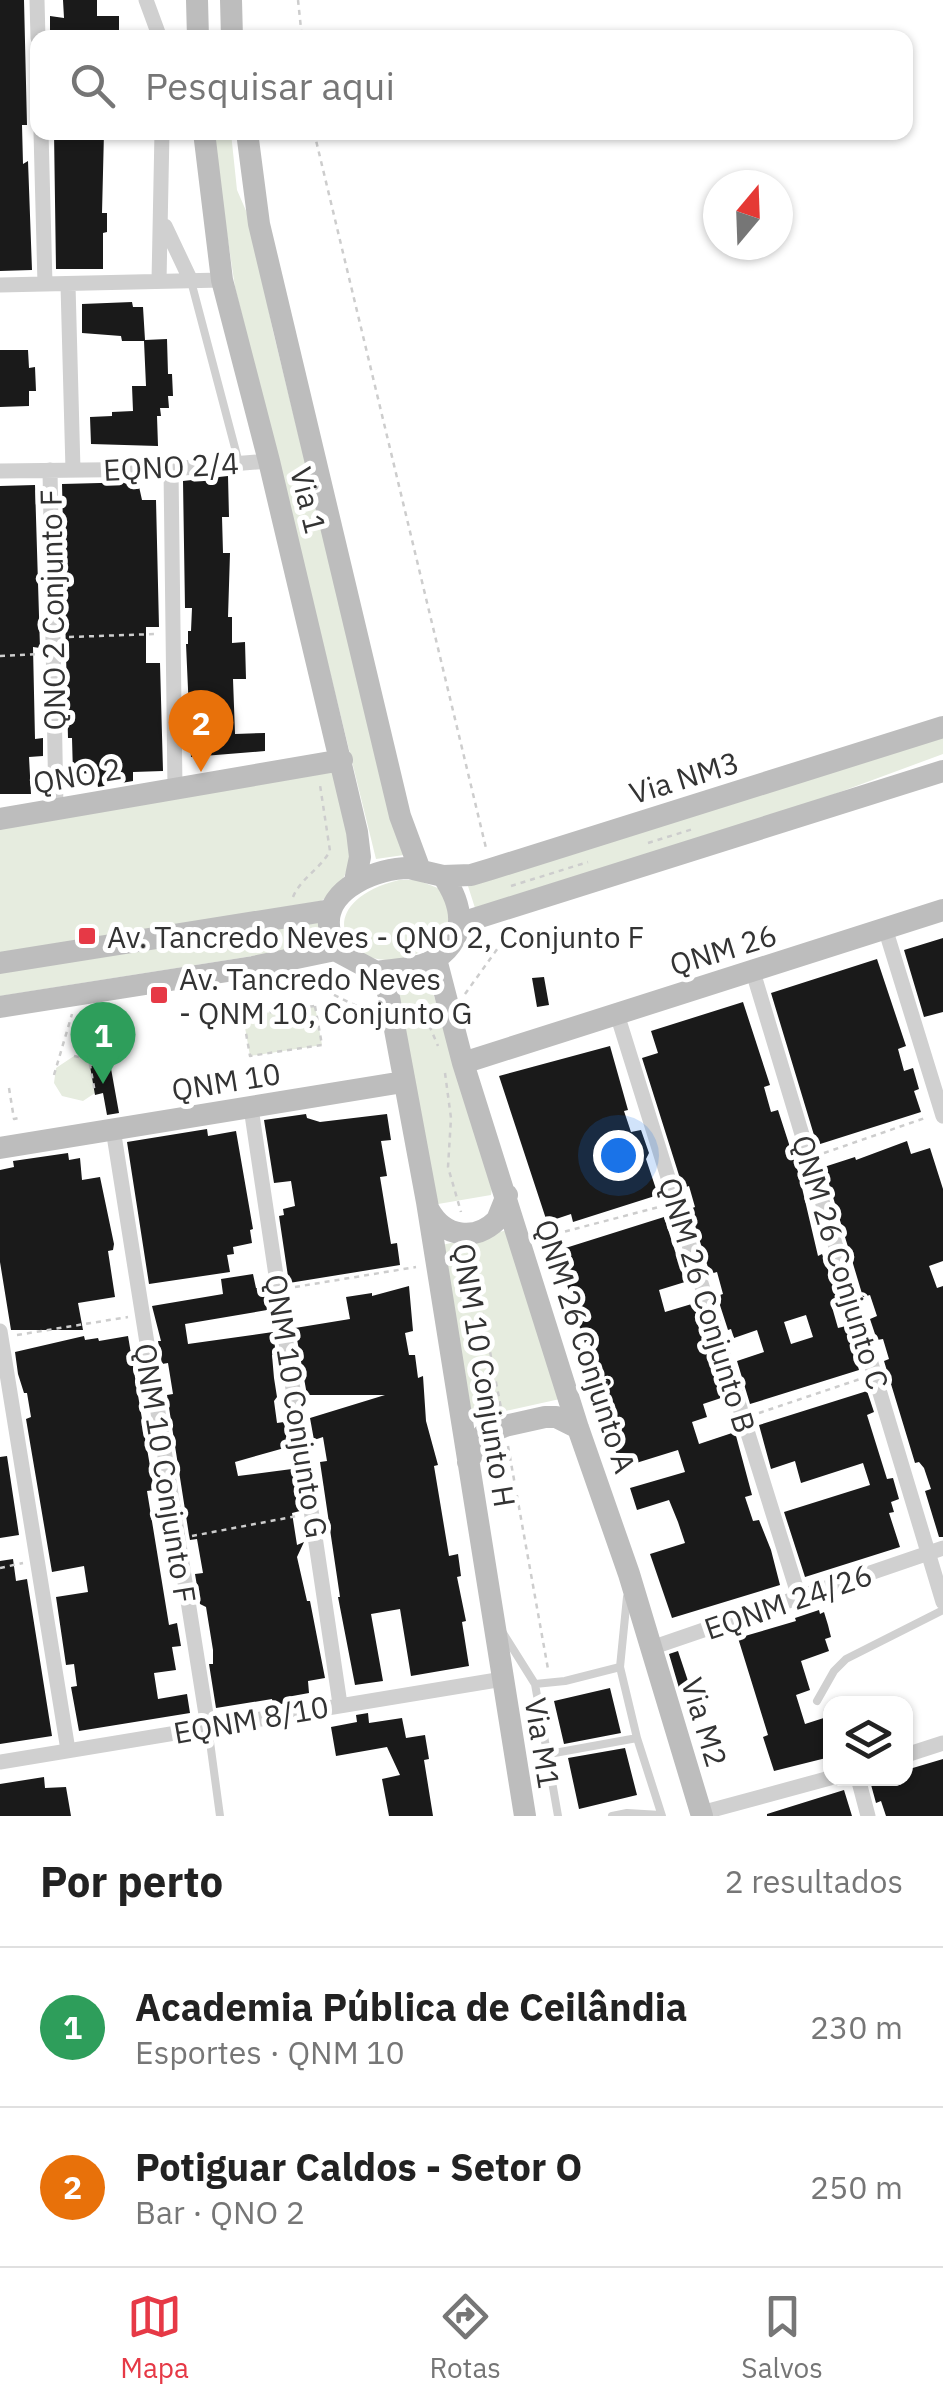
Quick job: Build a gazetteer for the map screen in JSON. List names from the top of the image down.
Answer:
{
  "streets": {
    "main road": [
      "Via 1",
      "QNO 2",
      "Via NM3",
      "QNM 26",
      "QNM 10",
      "QNM 26 Conjunto A",
      "QNM 10 Conjunto H",
      "Via M2",
      "Via M1"
    ],
    "street": [
      "EQNO 2/4",
      "QNO 2 Conjunto F",
      "QNM 26 Conjunto C",
      "QNM 26 Conjunto B",
      "QNM 10 Conjunto G",
      "QNM 10 Conjunto F",
      "EQNM 24/26",
      "EQNM 8/10"
    ]
  },
  "crossings": [
    ["EQNO 2/4", "Via 1"],
    ["EQNO 2/4", "QNO 2 Conjunto F"],
    ["Via 1", "QNO 2"],
    ["Via 1", "Via NM3"],
    ["QNO 2 Conjunto F", "QNO 2"],
    ["QNM 26", "QNM 26 Conjunto C"],
    ["QNM 26", "QNM 26 Conjunto B"],
    ["QNM 26", "QNM 26 Conjunto A"],
    ["QNM 10", "QNM 10 Conjunto H"],
    ["QNM 10", "QNM 10 Conjunto G"],
    ["QNM 10", "QNM 10 Conjunto F"],
    ["QNM 26 Conjunto C", "EQNM 24/26"],
    ["QNM 26 Conjunto B", "EQNM 24/26"],
    ["QNM 26 Conjunto A", "EQNM 24/26"],
    ["QNM 26 Conjunto A", "Via M2"],
    ["QNM 10 Conjunto H", "EQNM 8/10"],
    ["QNM 10 Conjunto H", "Via M1"],
    ["QNM 10 Conjunto G", "EQNM 8/10"],
    ["QNM 10 Conjunto F", "EQNM 8/10"],
    ["EQNM 24/26", "Via M2"],
    ["EQNM 8/10", "Via M1"]
  ],
  "places": {
    "transit": ["Av. Tancredo Neves - QNO 2, Conjunto F", "Av. Tancredo Neves - QNM 10, Conjunto G"]
  },
  "north": "top",
  "page": {
    "search": "Pesquisar aqui",
    "pins": ["2", "1"],
    "heading": ["Por perto", "2 resultados"],
    "list": [
      {
        "mark": "1",
        "name": "Academia Pública de Ceilândia",
        "note": "Esportes · QNM 10",
        "value": "230 m"
      },
      {
        "mark": "2",
        "name": "Potiguar Caldos - Setor O",
        "note": "Bar · QNO 2",
        "value": "250 m"
      }
    ],
    "nav": ["Mapa", "Rotas", "Salvos"]
  }
}
